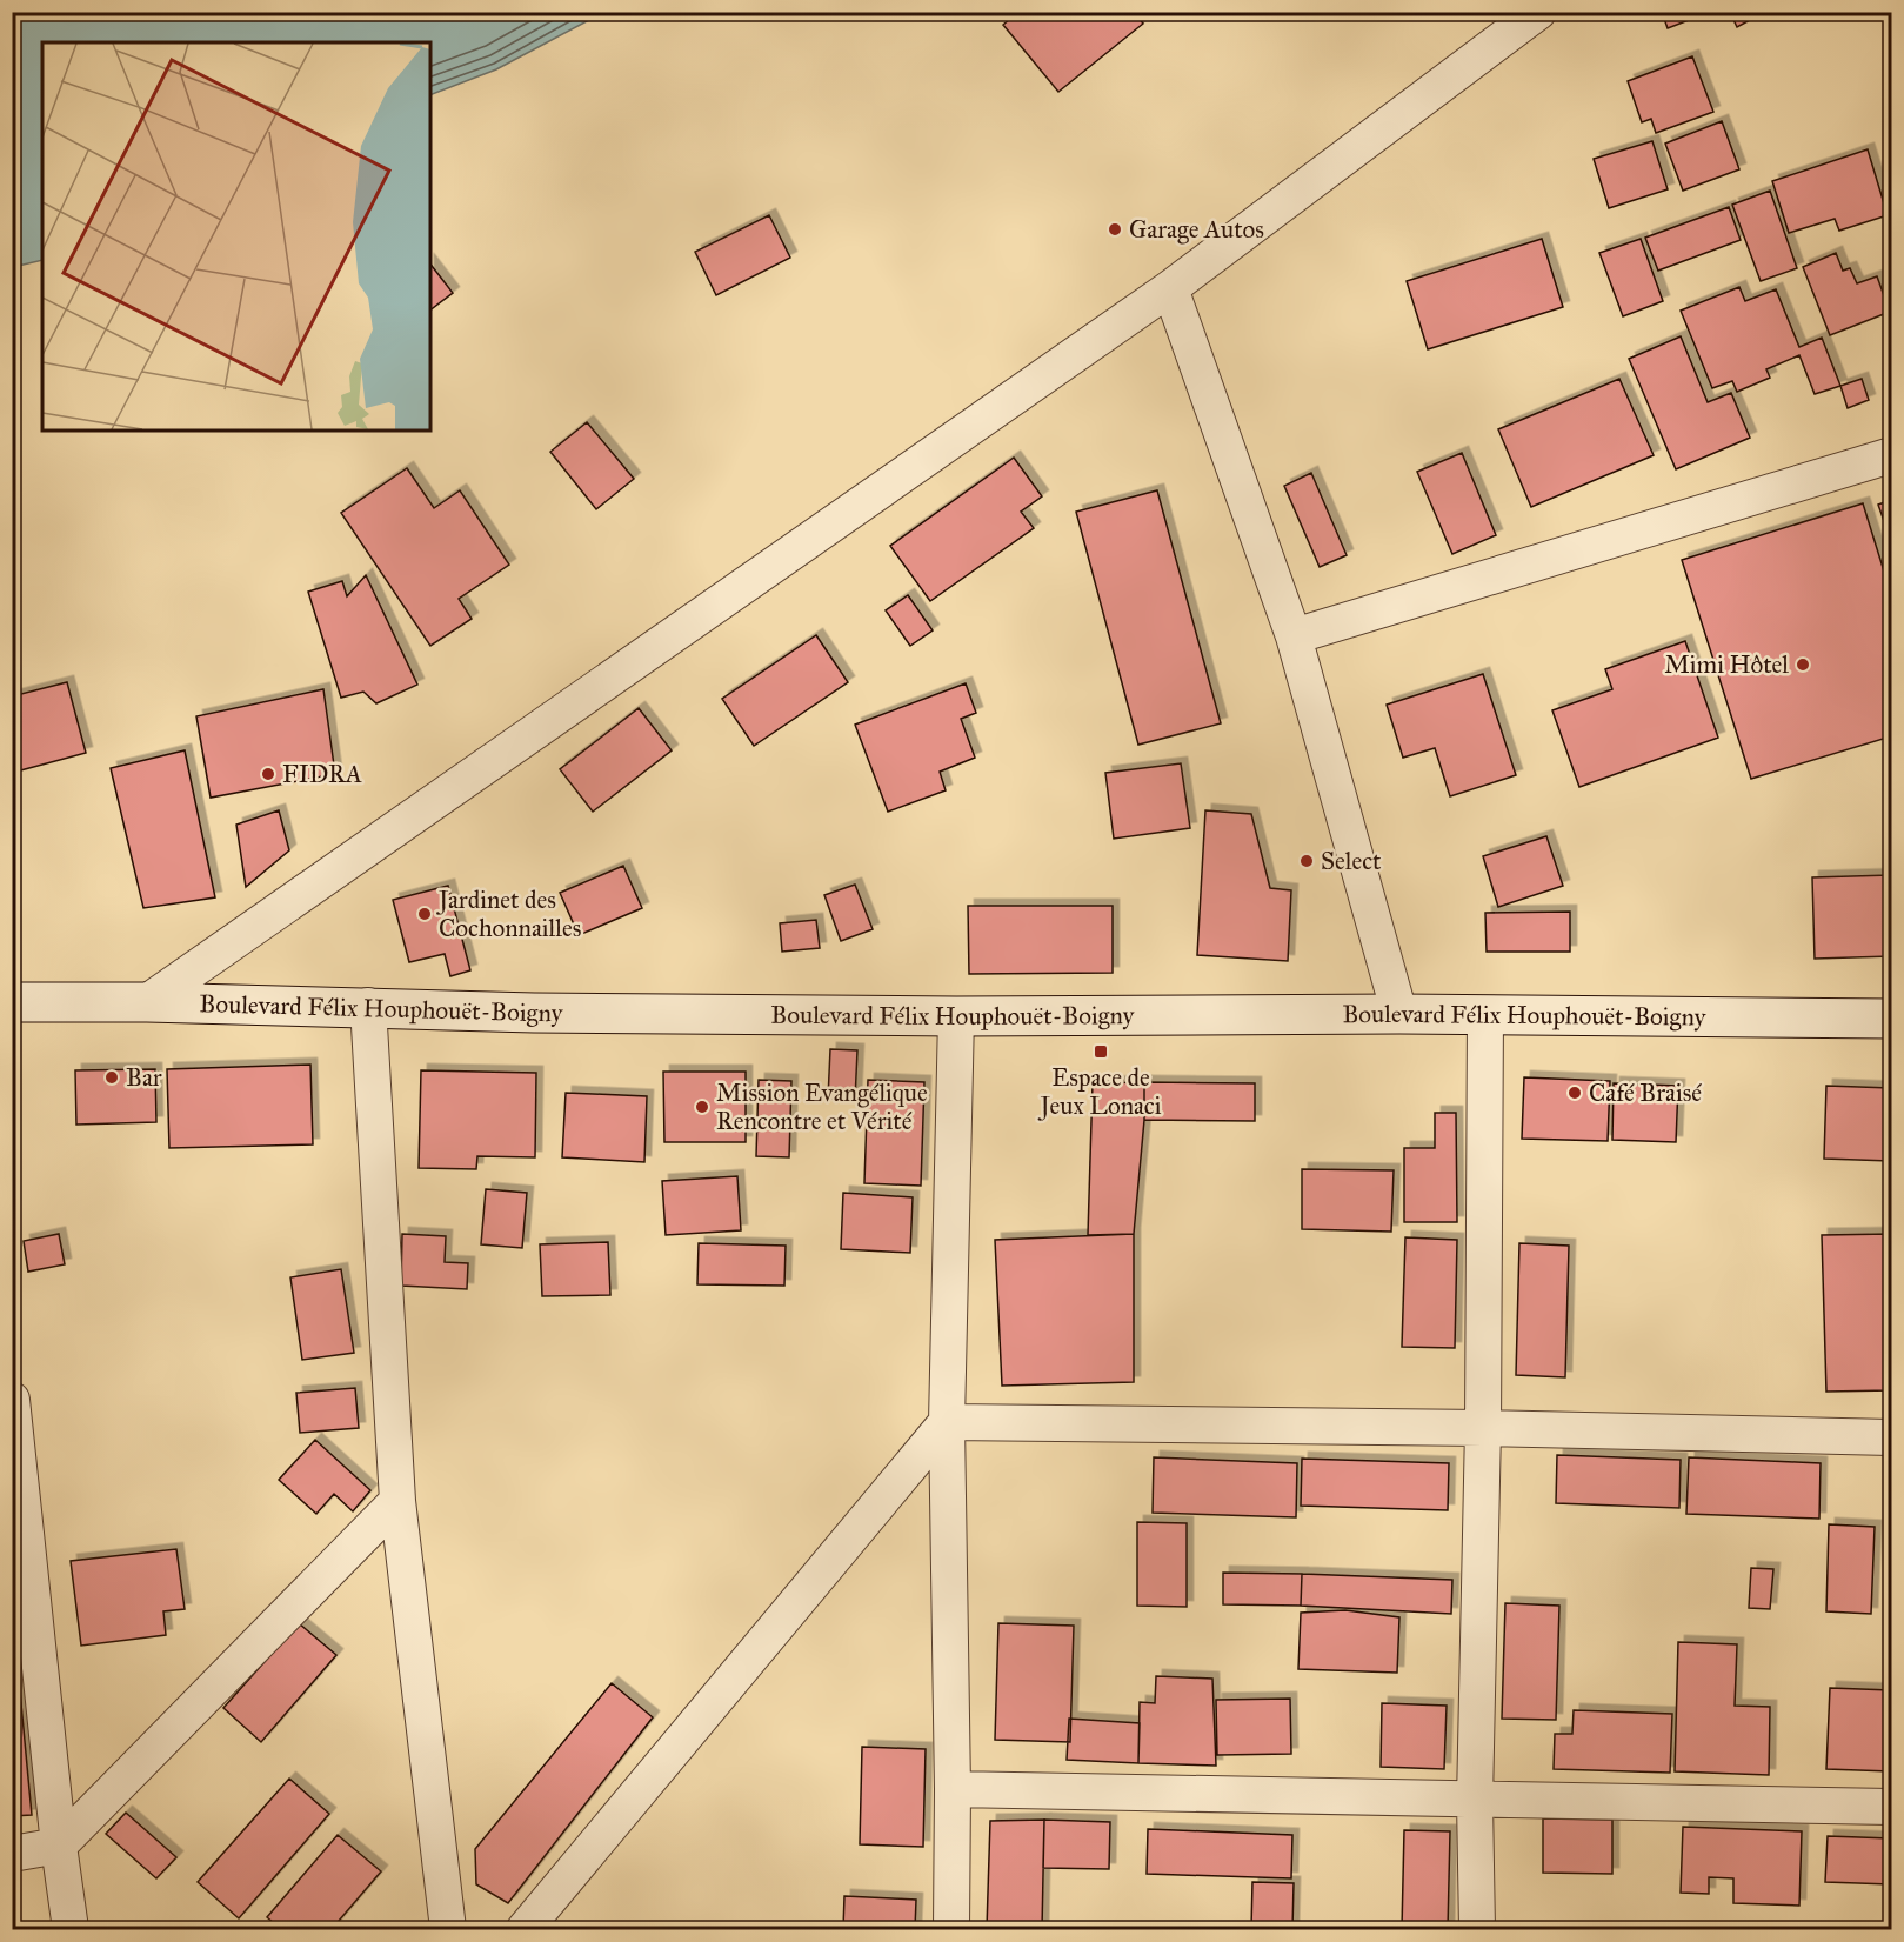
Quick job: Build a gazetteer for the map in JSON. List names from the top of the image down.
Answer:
{
  "streets": {
    "street": ["Boulevard Félix Houphouët-Boigny"]
  },
  "places": {
    "other": [
      "Garage Autos",
      "Mimi Hôtel",
      "FIDRA",
      "Select",
      "Jardinet des Cochonnailles",
      "Bar",
      "Café Braisé",
      "Mission Evangélique Rencontre et Vérité"
    ],
    "transit": ["Espace de Jeux Lonaci"]
  }
}
